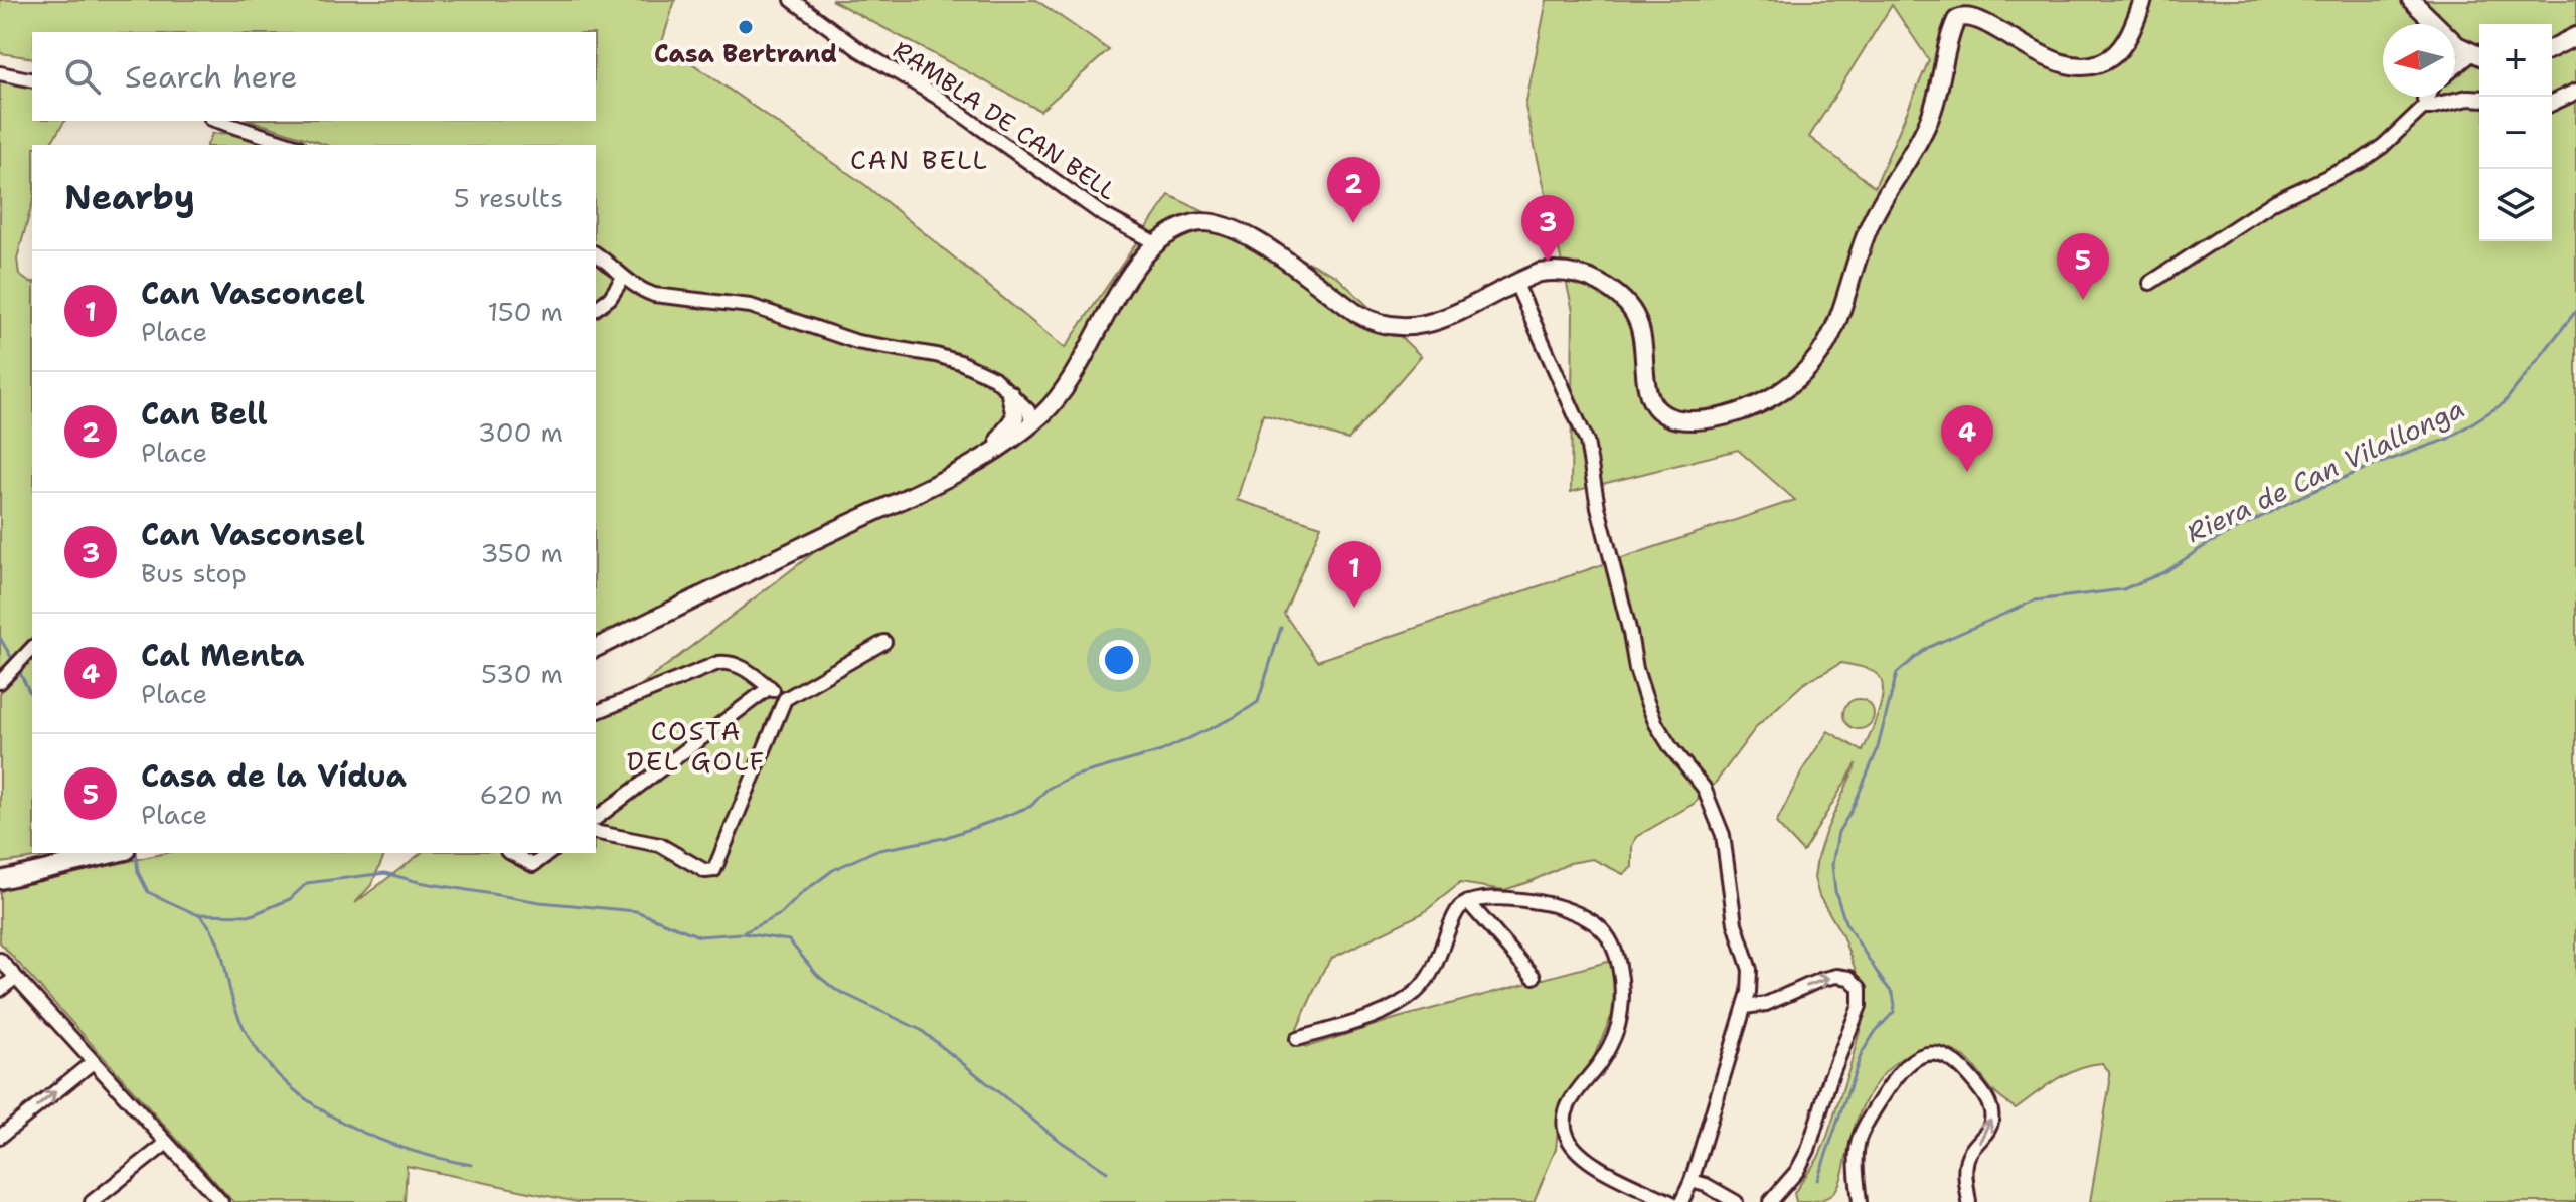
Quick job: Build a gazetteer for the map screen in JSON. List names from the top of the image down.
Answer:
{
  "streets": {
    "street": ["RAMBLA DE CAN BELL"]
  },
  "districts": ["CAN BELL", "COSTA DEL GOLF"],
  "water": ["Riera de Can Vilallonga"],
  "places": ["Casa Bertrand"],
  "north": "left",
  "page": {
    "map_buttons": ["+", "−"],
    "search": "Search here",
    "heading": ["Nearby", "5 results"],
    "pins": [
      "2",
      "3",
      "5",
      "4",
      "1"
    ],
    "list": [
      {
        "mark": "1",
        "name": "Can Vasconcel",
        "note": "Place",
        "value": "150 m"
      },
      {
        "mark": "2",
        "name": "Can Bell",
        "note": "Place",
        "value": "300 m"
      },
      {
        "mark": "3",
        "name": "Can Vasconsel",
        "note": "Bus stop",
        "value": "350 m"
      },
      {
        "mark": "4",
        "name": "Cal Menta",
        "note": "Place",
        "value": "530 m"
      },
      {
        "mark": "5",
        "name": "Casa de la Vídua",
        "note": "Place",
        "value": "620 m"
      }
    ]
  }
}
